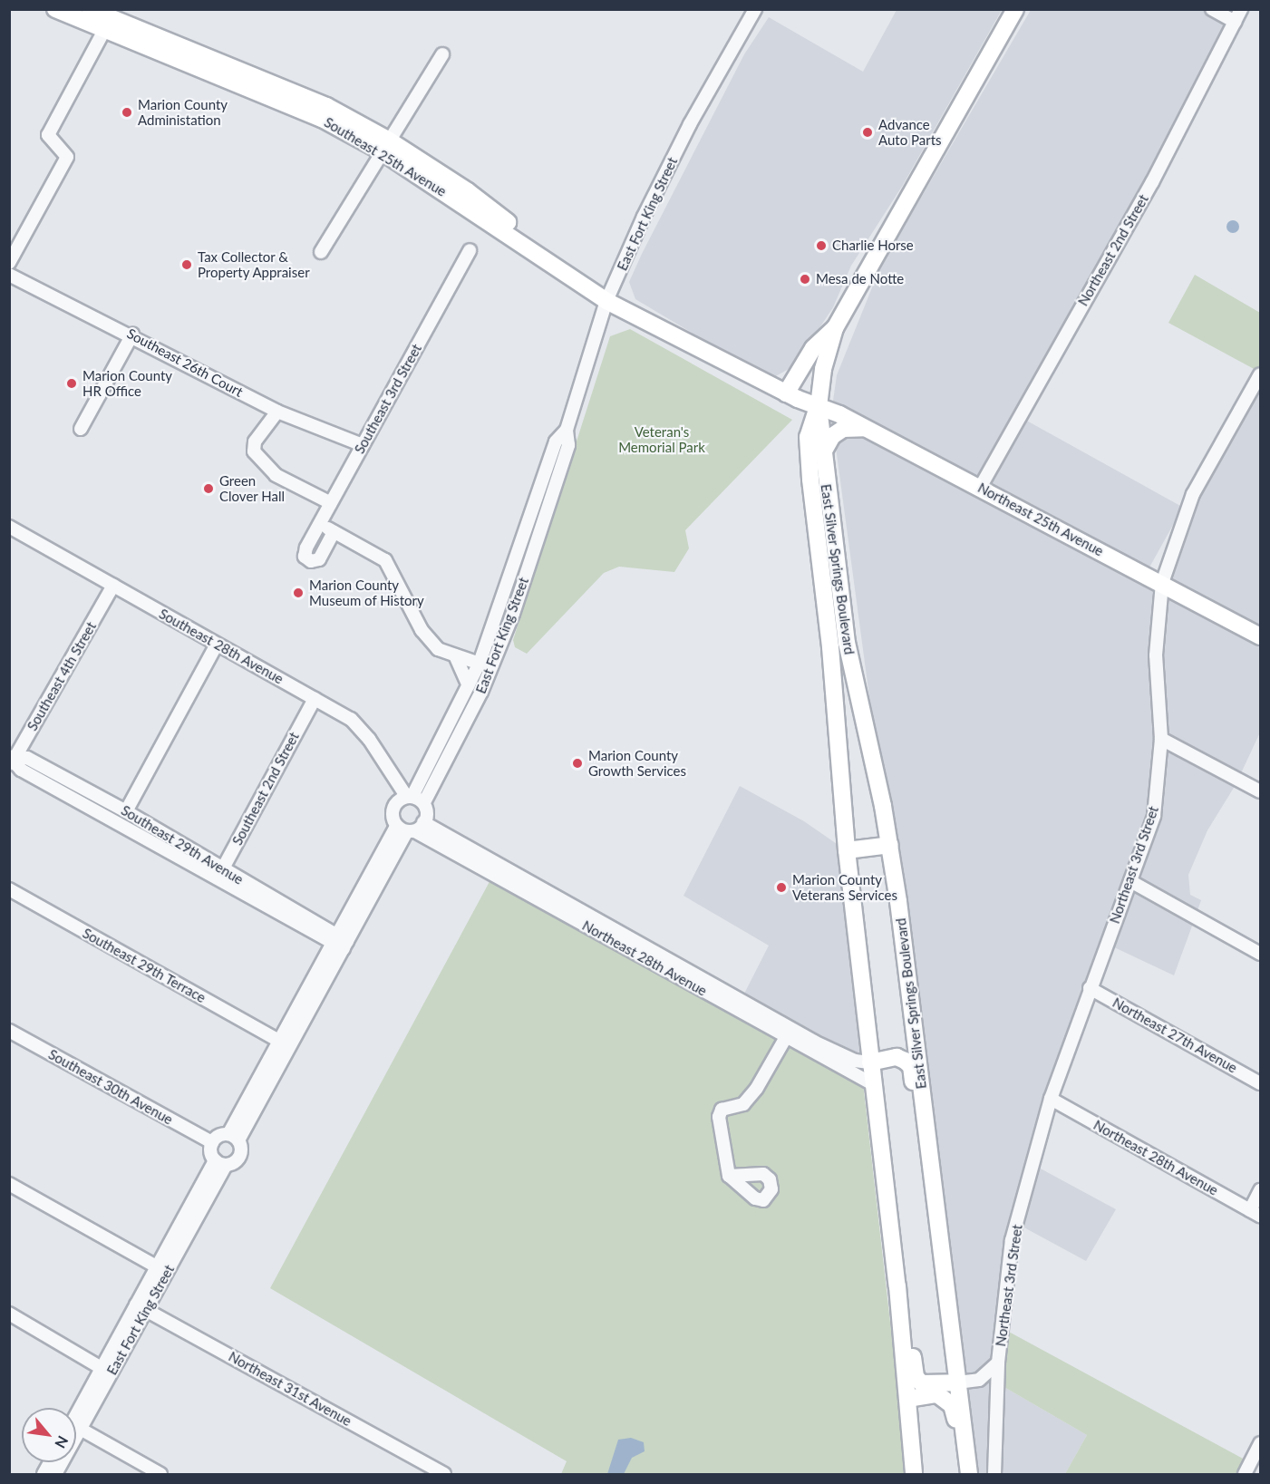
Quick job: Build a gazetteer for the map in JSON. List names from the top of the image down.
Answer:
{
  "streets": {
    "main road": ["Southeast 25th Avenue", "Northeast 25th Avenue", "East Silver Springs Boulevard"],
    "street": [
      "East Fort King Street",
      "Northeast 2nd Street",
      "Southeast 26th Court",
      "Southeast 3rd Street",
      "Southeast 28th Avenue",
      "Southeast 4th Street",
      "Southeast 2nd Street",
      "Southeast 29th Avenue",
      "Northeast 3rd Street",
      "Northeast 28th Avenue",
      "Southeast 29th Terrace",
      "Northeast 27th Avenue",
      "Southeast 30th Avenue",
      "Northeast 31st Avenue"
    ]
  },
  "crossings": [
    ["Southeast 25th Avenue", "East Fort King Street"],
    ["Southeast 25th Avenue", "Northeast 25th Avenue"],
    ["Southeast 25th Avenue", "East Silver Springs Boulevard"],
    ["East Fort King Street", "Southeast 28th Avenue"],
    ["East Fort King Street", "Southeast 29th Avenue"],
    ["East Fort King Street", "Northeast 28th Avenue"],
    ["East Fort King Street", "Southeast 29th Terrace"],
    ["East Fort King Street", "Northeast 31st Avenue"],
    ["Northeast 2nd Street", "Northeast 25th Avenue"],
    ["Southeast 26th Court", "Southeast 3rd Street"],
    ["Northeast 25th Avenue", "East Silver Springs Boulevard"],
    ["Northeast 25th Avenue", "Northeast 3rd Street"],
    ["East Silver Springs Boulevard", "Northeast 3rd Street"],
    ["East Silver Springs Boulevard", "Northeast 28th Avenue"],
    ["Southeast 28th Avenue", "Southeast 4th Street"],
    ["Southeast 28th Avenue", "Southeast 2nd Street"],
    ["Southeast 4th Street", "Southeast 29th Avenue"],
    ["Southeast 2nd Street", "Southeast 29th Avenue"],
    ["Northeast 3rd Street", "Northeast 28th Avenue"],
    ["Northeast 3rd Street", "Northeast 27th Avenue"]
  ],
  "parks": ["Veteran's Memorial Park"],
  "places": [
    "Marion County Administation",
    "Advance Auto Parts",
    "Charlie Horse",
    "Tax Collector & Property Appraiser",
    "Mesa de Notte",
    "Marion County HR Office",
    "Green Clover Hall",
    "Marion County Museum of History",
    "Marion County Growth Services",
    "Marion County Veterans Services"
  ],
  "north": "bottom right"
}
